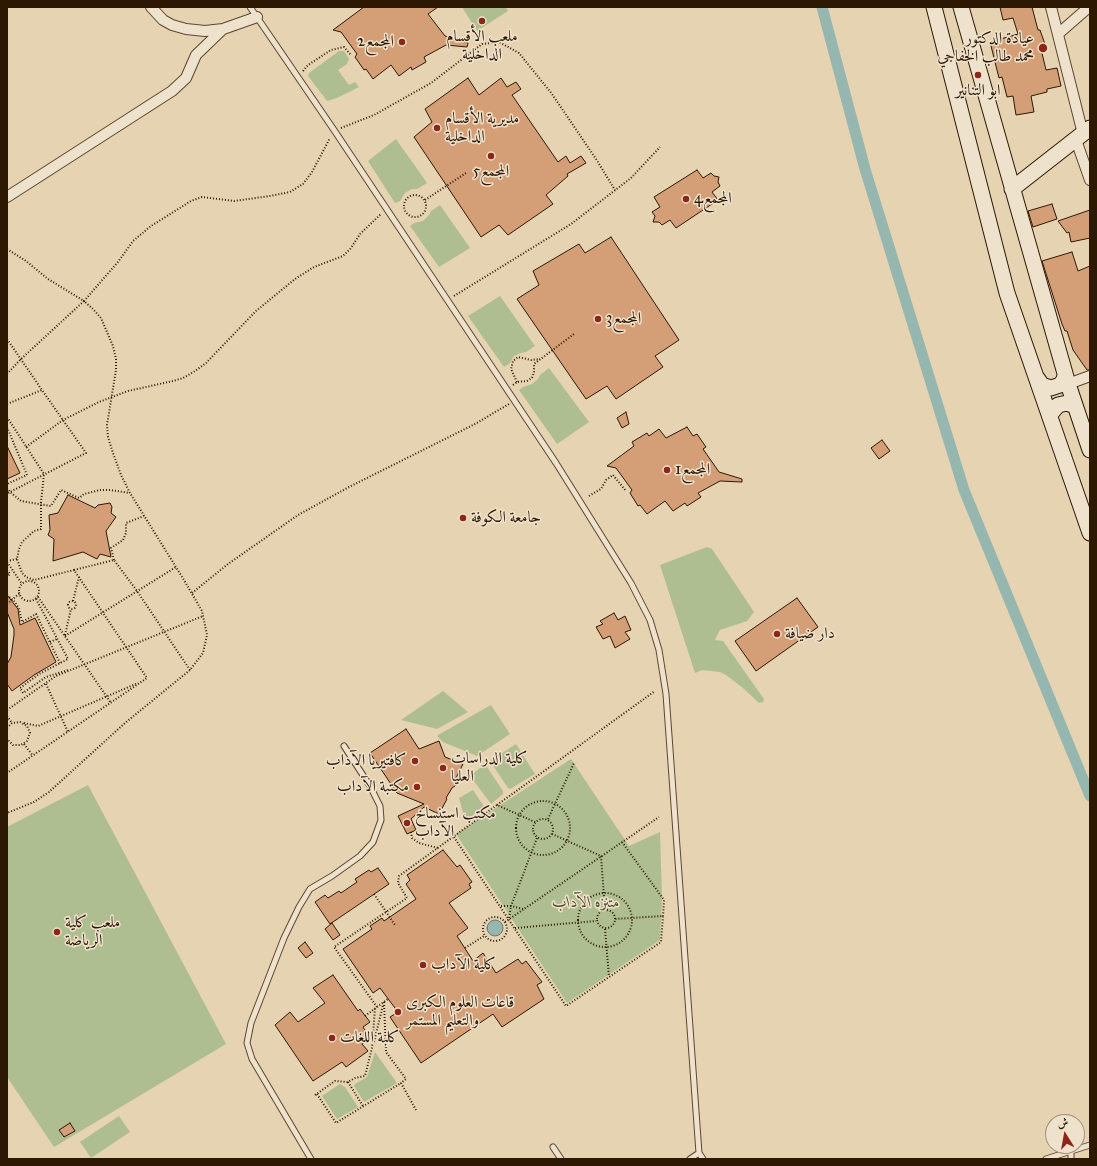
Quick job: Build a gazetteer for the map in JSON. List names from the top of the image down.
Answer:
{
  "parks": ["متنزه الآداب"],
  "places": [
    "ملعب الأقسام الداخلية",
    "المجمع2",
    "عيادة الدكتور محمد طالب الخفاجي",
    "ابو التنانير",
    "مديرية الأقسام الداخلية",
    "المجمع5",
    "المجمع4",
    "المجمع3",
    "المجمع1",
    "جامعة الكوفة",
    "دار ضيافة",
    "كافتيريا الآداب",
    "كلية الدراسات العليا",
    "مكتبة الآداب",
    "مكتب استنساخ الآداب",
    "ملعب كلية الرياضة",
    "كلية الآداب",
    "قاعات العلوم الكبرى والتعليم المستمر",
    "كلبة اللغات"
  ],
  "north": "top"
}
